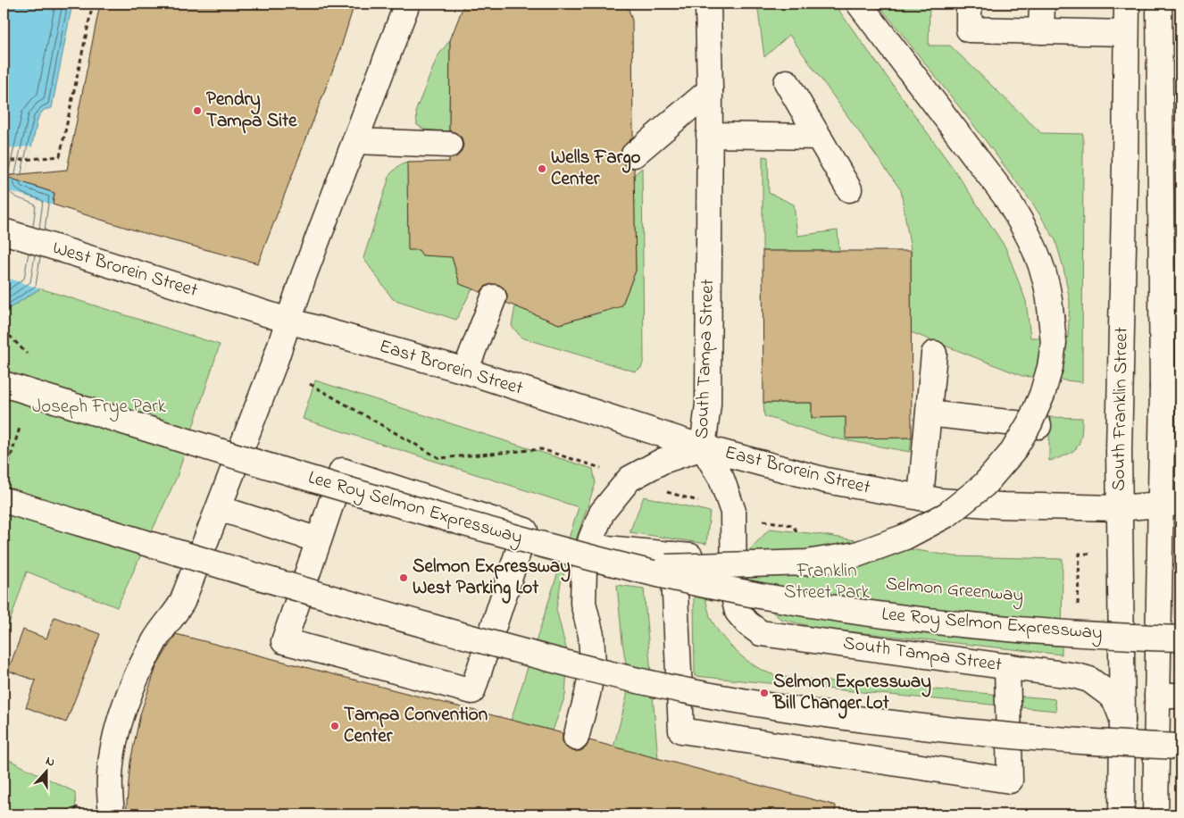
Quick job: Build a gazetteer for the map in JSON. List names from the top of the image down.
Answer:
{
  "streets": {
    "main road": [
      "West Brorein Street",
      "South Tampa Street",
      "East Brorein Street",
      "South Franklin Street",
      "Lee Roy Selmon Expressway"
    ]
  },
  "crossings": [
    ["West Brorein Street", "East Brorein Street"],
    ["South Tampa Street", "East Brorein Street"],
    ["South Tampa Street", "South Franklin Street"],
    ["East Brorein Street", "South Franklin Street"]
  ],
  "parks": ["Joseph Frye Park", "Franklin Street Park"],
  "places": [
    "Pendry Tampa Site",
    "Wells Fargo Center",
    "Selmon Expressway West Parking Lot",
    "Selmon Expressway Bill Changer Lot",
    "Tampa Convention Center"
  ],
  "north": "top"
}
